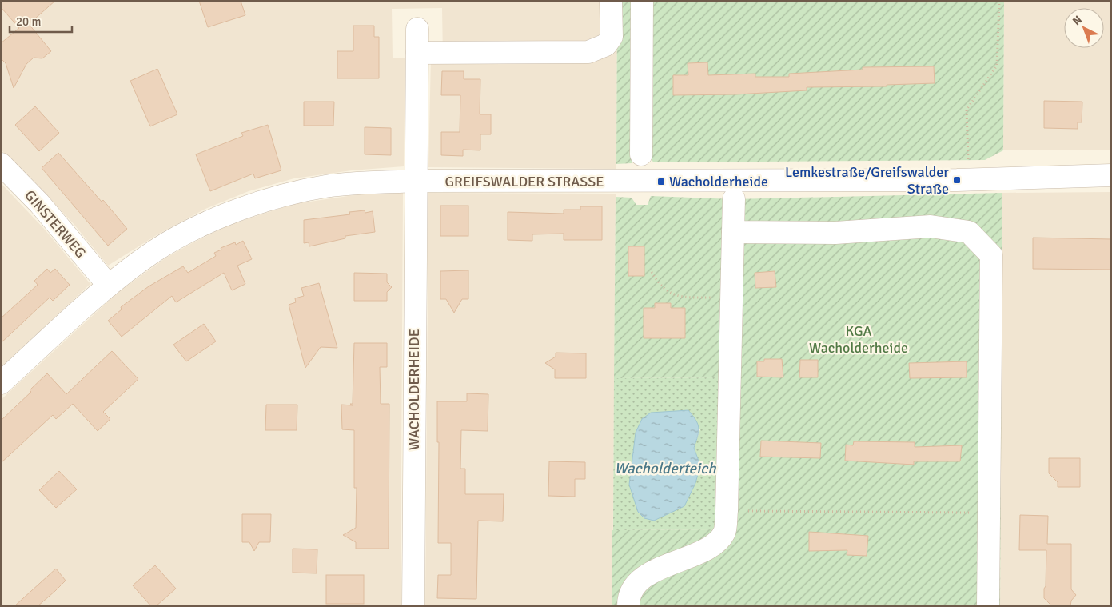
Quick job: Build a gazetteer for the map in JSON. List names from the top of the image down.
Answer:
{
  "streets": {
    "street": ["GREIFSWALDER STRASSE", "GINSTERWEG", "WACHOLDERHEIDE"]
  },
  "crossings": [
    ["GREIFSWALDER STRASSE", "GINSTERWEG"],
    ["GREIFSWALDER STRASSE", "WACHOLDERHEIDE"]
  ],
  "water": ["Wacholderteich"],
  "parks": ["KGA Wacholderheide"],
  "places": {
    "transit": ["Lemkestraße/Greifswalder Straße", "Wacholderheide"]
  },
  "scale_bar": "20 m",
  "north": "top left"
}
